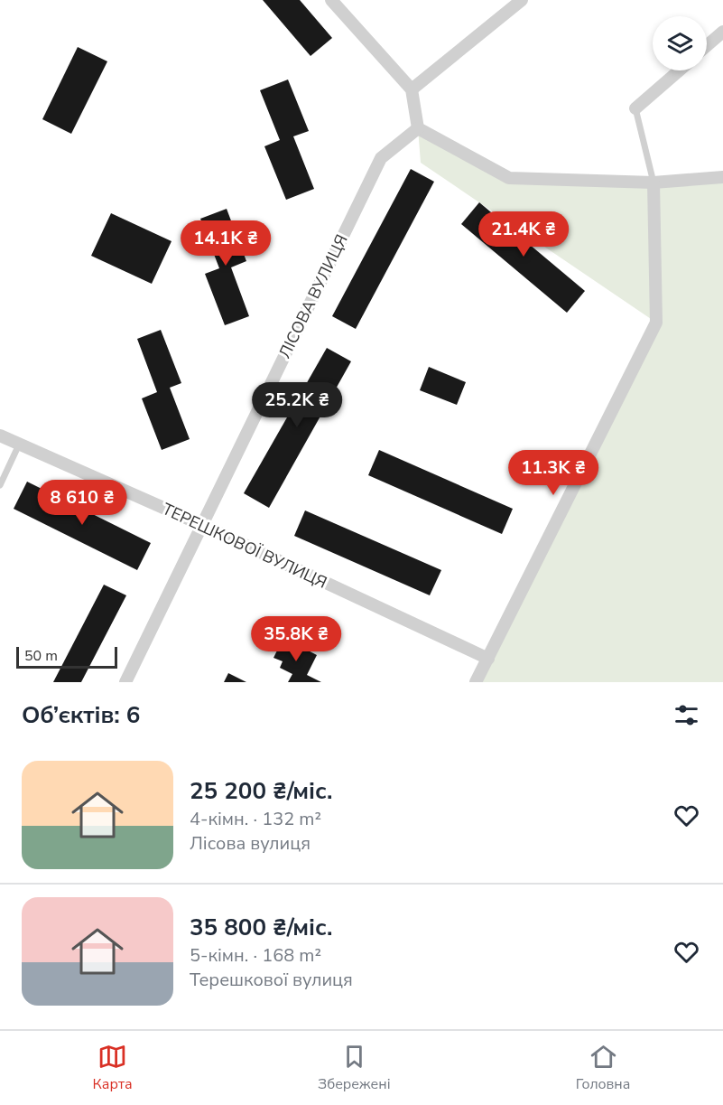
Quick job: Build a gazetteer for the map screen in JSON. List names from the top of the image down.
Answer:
{
  "streets": {
    "street": ["ЛІСОВА ВУЛИЦЯ", "ТЕРЕШКОВОЇ ВУЛИЦЯ"]
  },
  "crossings": [
    ["ЛІСОВА ВУЛИЦЯ", "ТЕРЕШКОВОЇ ВУЛИЦЯ"]
  ],
  "scale_bar": "50 m",
  "page": {
    "price": [
      "21.4K ₴",
      "14.1K ₴",
      "25.2K ₴",
      "11.3K ₴",
      "8 610 ₴",
      "35.8K ₴"
    ],
    "scale": "50 m",
    "heading": "Об’єктів: 6",
    "list": [
      {
        "name": "25 200 ₴/міс.",
        "note": "4-кімн. · 132 m² · Лісова вулиця"
      },
      {
        "name": "35 800 ₴/міс.",
        "note": "5-кімн. · 168 m² · Терешкової вулиця"
      }
    ],
    "tabs": ["Карта", "Збережені", "Головна"]
  }
}
